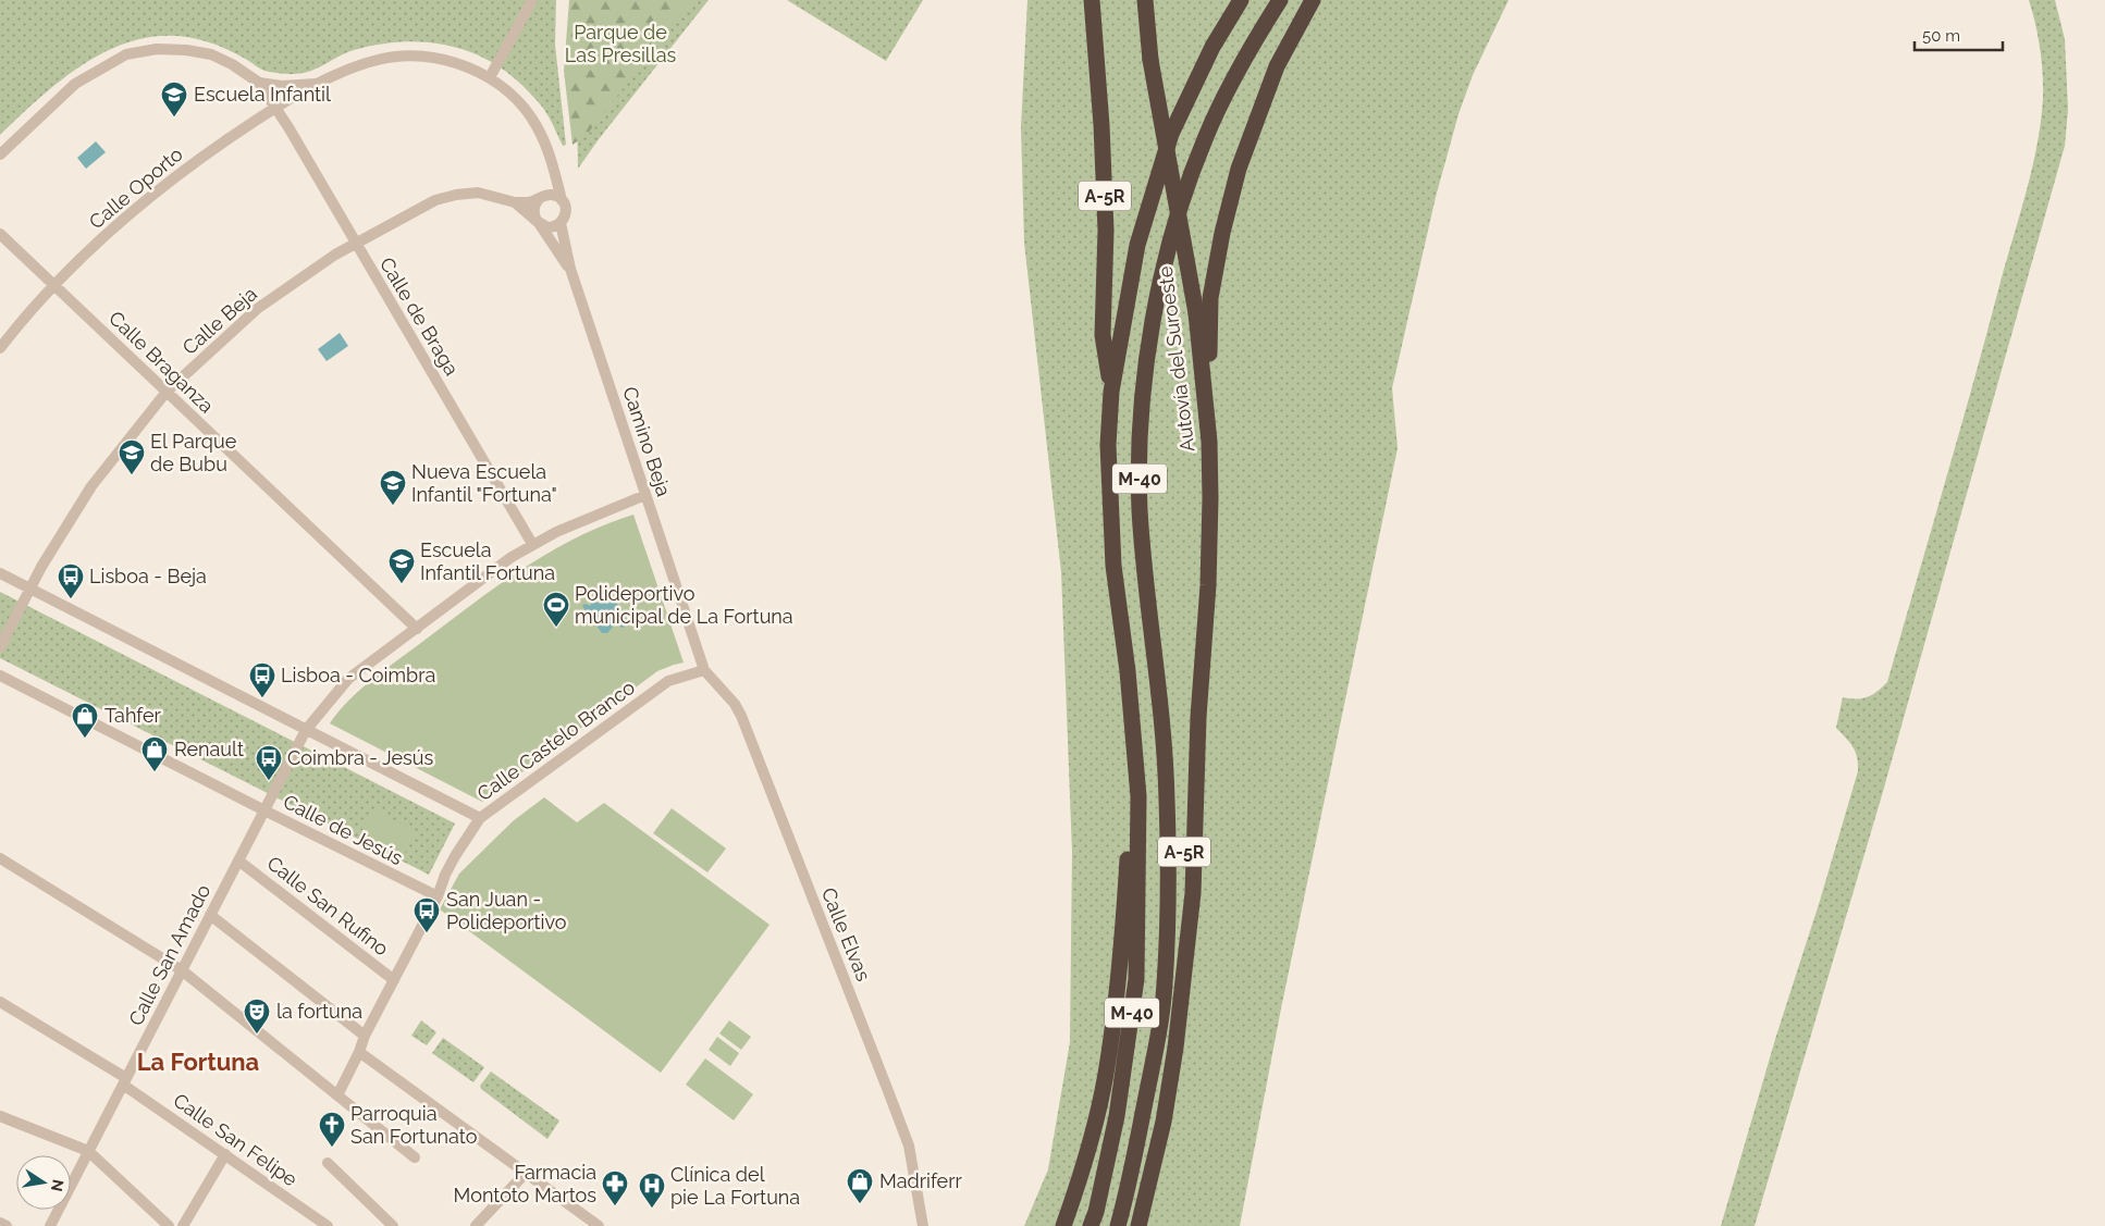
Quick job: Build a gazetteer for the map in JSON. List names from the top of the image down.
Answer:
{
  "streets": {
    "highway": ["A-5R", "Autovía del Suroeste", "M-40"],
    "street": [
      "Calle Oporto",
      "Calle de Braga",
      "Calle Beja",
      "Calle Braganza",
      "Camino Beja",
      "Calle Castelo Branco",
      "Calle de Jesús",
      "Calle San Rufino",
      "Calle Elvas",
      "Calle San Amado",
      "Calle San Felipe"
    ]
  },
  "crossings": [
    ["Calle Oporto", "Calle de Braga"],
    ["Calle Oporto", "Calle Braganza"],
    ["Calle Oporto", "Camino Beja"],
    ["A-5R", "Autovía del Suroeste"],
    ["A-5R", "M-40"],
    ["Calle de Braga", "Calle Beja"],
    ["Calle de Braga", "Calle San Amado"],
    ["Calle Beja", "Calle Braganza"],
    ["Calle Braganza", "Calle San Amado"],
    ["Camino Beja", "Calle Castelo Branco"],
    ["Camino Beja", "Calle Elvas"],
    ["Camino Beja", "Calle San Amado"],
    ["Calle Castelo Branco", "Calle de Jesús"],
    ["Calle Castelo Branco", "Calle San Rufino"],
    ["Calle Castelo Branco", "Calle Elvas"],
    ["Calle de Jesús", "Calle San Amado"],
    ["Calle San Rufino", "Calle San Amado"],
    ["Calle San Amado", "Calle San Felipe"]
  ],
  "districts": ["La Fortuna"],
  "parks": ["Parque de Las Presillas"],
  "places": {
    "school or university": [
      "Escuela Infantil",
      "El Parque de Bubu",
      "Nueva Escuela Infantil \"Fortuna\"",
      "Escuela Infantil Fortuna"
    ],
    "bus stop": [
      "Lisboa - Beja",
      "Lisboa - Coimbra",
      "Coimbra - Jesús",
      "San Juan - Polideportivo"
    ],
    "sports": ["Polideportivo municipal de La Fortuna"],
    "shop": ["Tahfer", "Renault", "Madriferr"],
    "theatre": ["la fortuna"],
    "church": ["Parroquia San Fortunato"],
    "pharmacy": ["Farmacia Montoto Martos"],
    "hospital": ["Clínica del pie La Fortuna"]
  },
  "scale_bar": "50 m",
  "north": "right"
}
